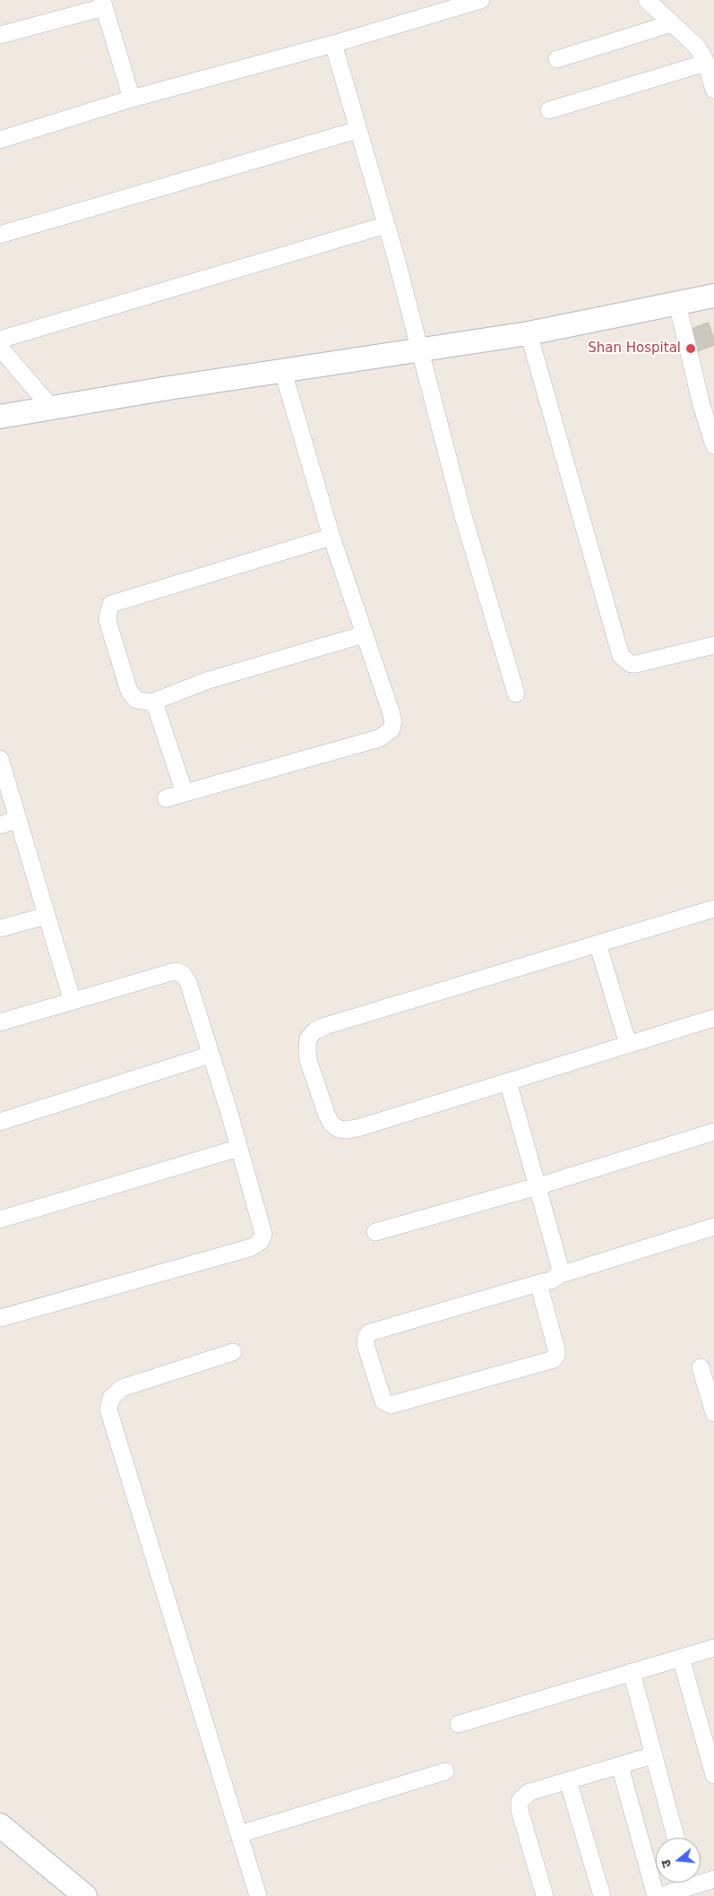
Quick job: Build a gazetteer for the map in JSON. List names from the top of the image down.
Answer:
{
  "places": ["Shan Hospital"],
  "north": "left"
}
